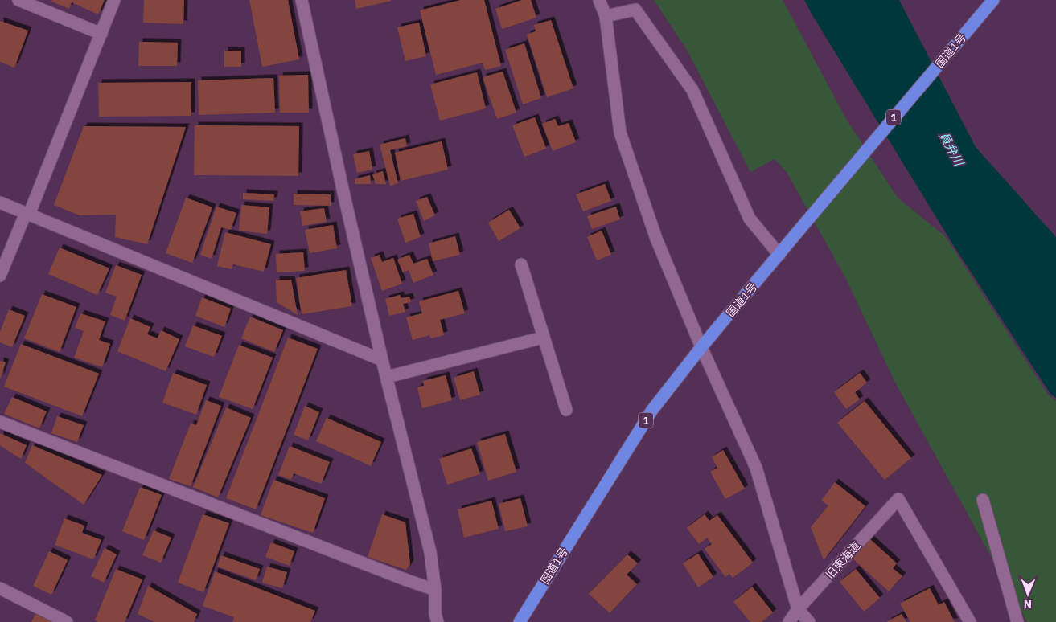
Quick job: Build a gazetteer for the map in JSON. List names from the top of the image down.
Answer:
{
  "streets": {
    "highway": ["国道1号", "1"],
    "street": ["旧東海道"]
  },
  "water": ["員弁川"],
  "north": "bottom"
}
